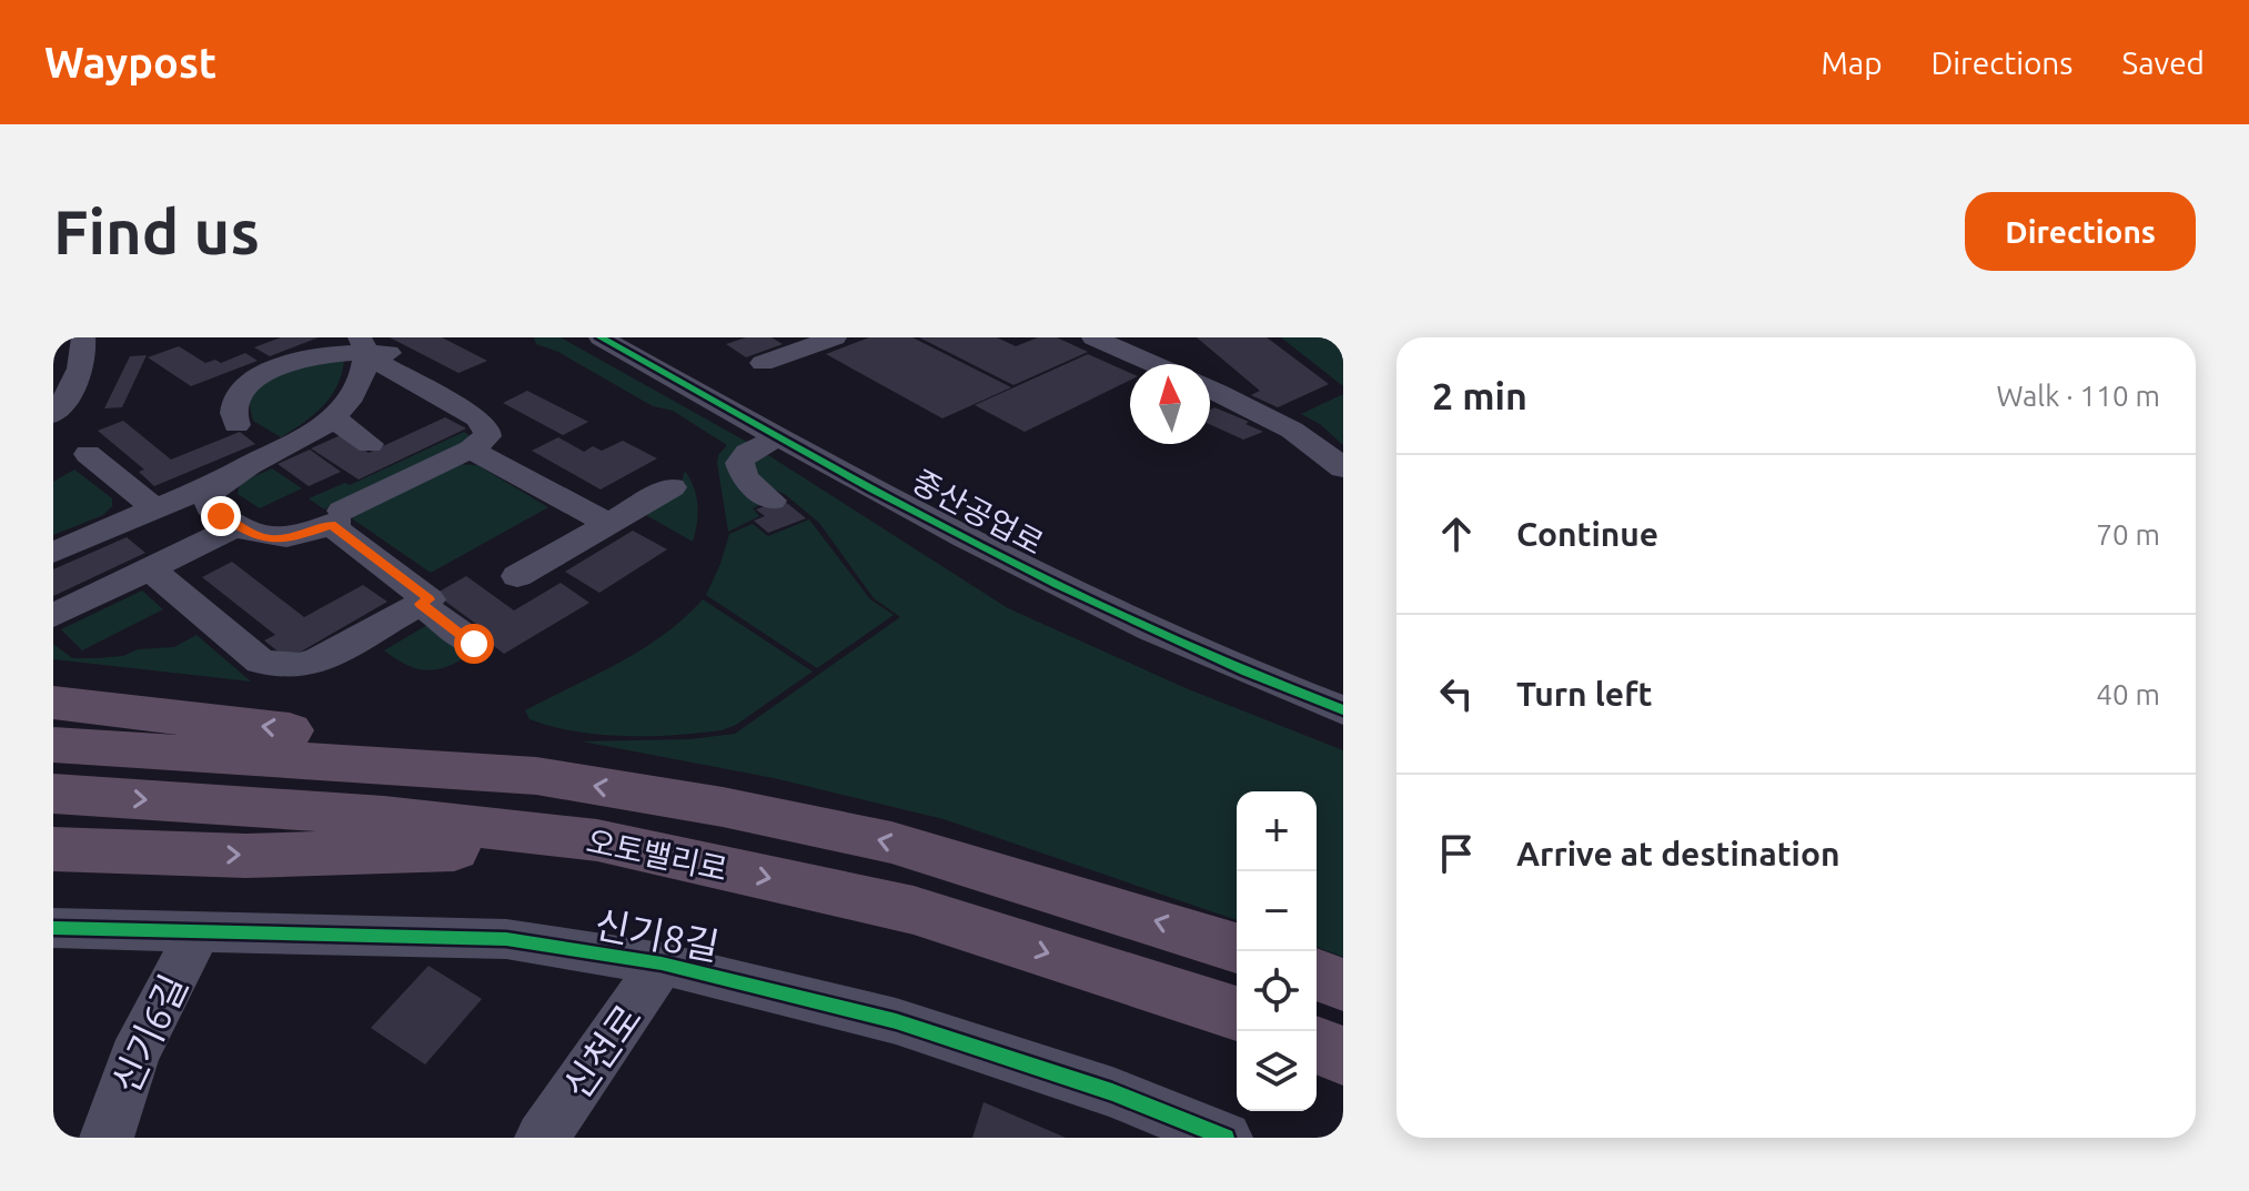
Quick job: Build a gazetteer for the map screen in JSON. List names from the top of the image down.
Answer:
{
  "streets": {
    "highway": ["오토밸리로"],
    "street": [
      "중산공업로",
      "신기8길",
      "신기6길",
      "신천로"
    ]
  },
  "crossings": [
    ["신기8길", "신기6길"],
    ["신기8길", "신천로"]
  ],
  "north": "top",
  "page": {
    "header": "Waypost",
    "nav": ["Map", "Directions", "Saved"],
    "buttons": "Directions",
    "title": "Find us",
    "heading": ["2 min", "Walk · 110 m"],
    "list": [
      ["Continue", "70 m"],
      ["Turn left", "40 m"],
      "Arrive at destination"
    ],
    "map_buttons": ["+", "−"]
  }
}
